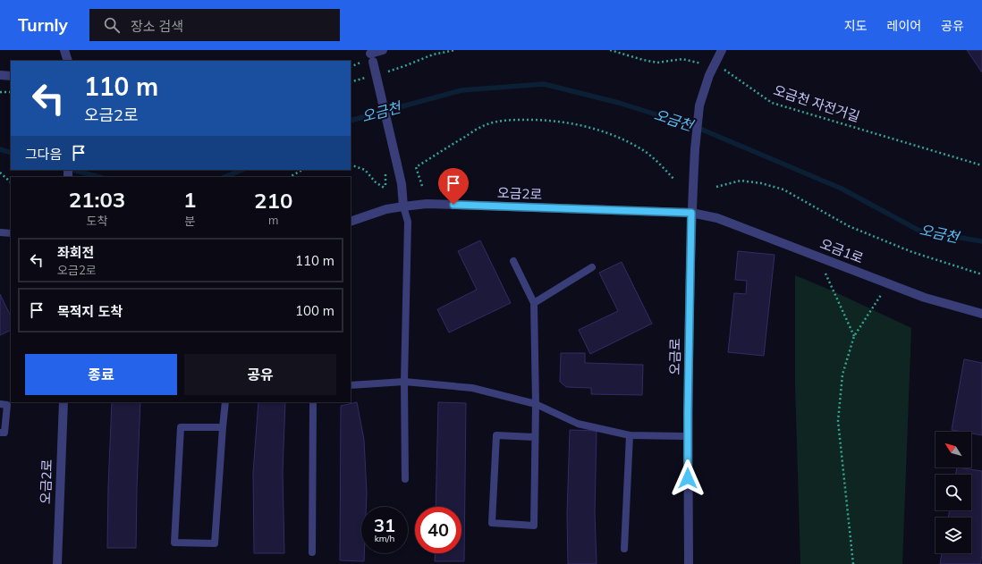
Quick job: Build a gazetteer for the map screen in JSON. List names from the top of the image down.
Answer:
{
  "streets": {
    "street": ["오금2로", "오금1로", "오금로"],
    "path": ["오금천 자전거길"]
  },
  "crossings": [
    ["오금2로", "오금1로"],
    ["오금2로", "오금로"],
    ["오금1로", "오금로"]
  ],
  "water": ["오금천"],
  "north": "top left",
  "page": {
    "header": "Turnly",
    "search": "장소 검색",
    "nav": ["지도", "레이어", "공유"],
    "turn": ["110 m", "오금2로"],
    "then": "그다음",
    "eta": [
      "21:03",
      "도착",
      "1",
      "분",
      "210",
      "m"
    ],
    "list": [
      {
        "name": "좌회전",
        "note": "오금2로",
        "value": "110 m"
      },
      {
        "name": "목적지 도착",
        "value": "100 m"
      }
    ],
    "buttons": ["종료", "공유"],
    "speed": "31 km/h",
    "limit": "40"
  }
}
